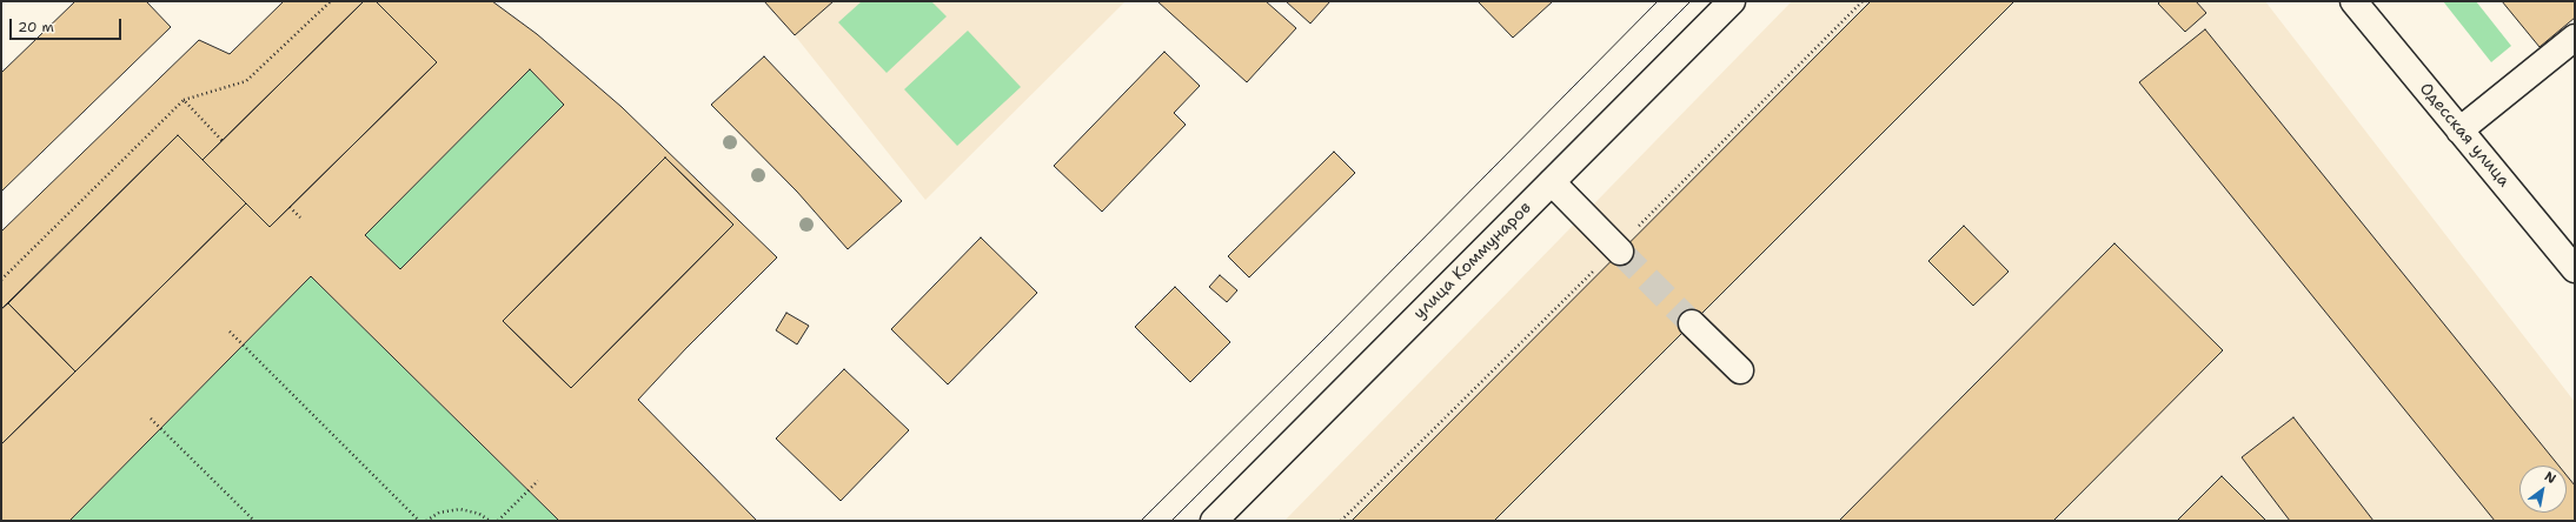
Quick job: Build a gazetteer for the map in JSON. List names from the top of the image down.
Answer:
{
  "streets": {
    "main road": ["Одесская улица", "улица Коммунаров"]
  },
  "scale_bar": "20 m",
  "north": "top right"
}
